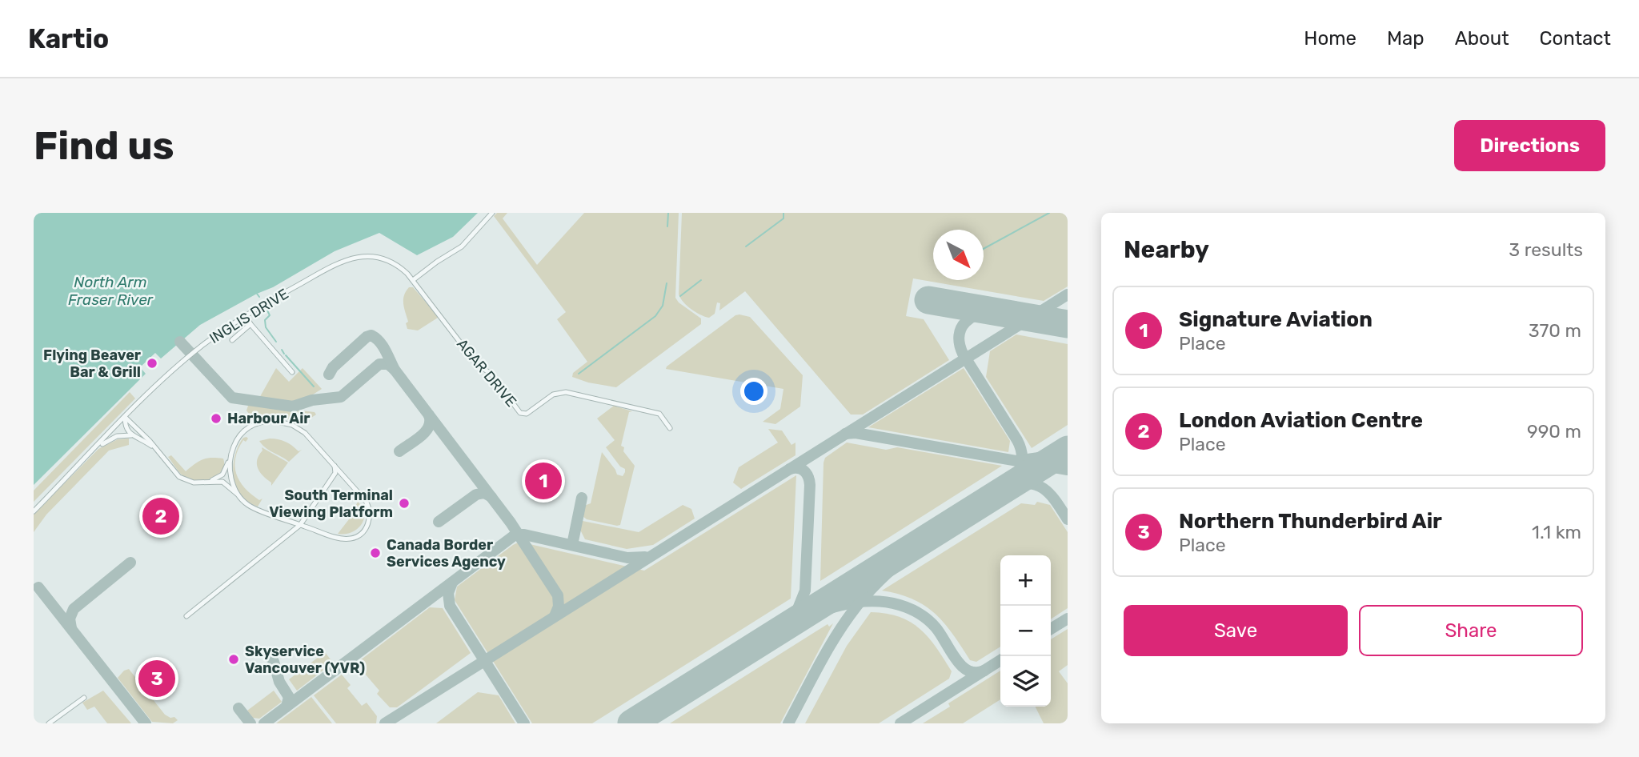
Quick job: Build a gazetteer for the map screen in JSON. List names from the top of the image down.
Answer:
{
  "streets": {
    "street": ["INGLIS DRIVE", "AGAR DRIVE"]
  },
  "crossings": [
    ["INGLIS DRIVE", "AGAR DRIVE"]
  ],
  "water": ["North Arm Fraser River"],
  "places": [
    "Flying Beaver Bar & Grill",
    "Harbour Air",
    "South Terminal Viewing Platform",
    "Canada Border Services Agency",
    "Skyservice Vancouver (YVR)"
  ],
  "north": "bottom right",
  "page": {
    "header": "Kartio",
    "nav": [
      "Home",
      "Map",
      "About",
      "Contact"
    ],
    "buttons": [
      "Directions",
      ["Save", "Share"]
    ],
    "title": "Find us",
    "heading": ["Nearby", "3 results"],
    "list": [
      {
        "mark": "1",
        "name": "Signature Aviation",
        "note": "Place",
        "value": "370 m"
      },
      {
        "mark": "2",
        "name": "London Aviation Centre",
        "note": "Place",
        "value": "990 m"
      },
      {
        "mark": "3",
        "name": "Northern Thunderbird Air",
        "note": "Place",
        "value": "1.1 km"
      }
    ],
    "pins": ["1", "2", "3"],
    "map_buttons": ["+", "−"]
  }
}
